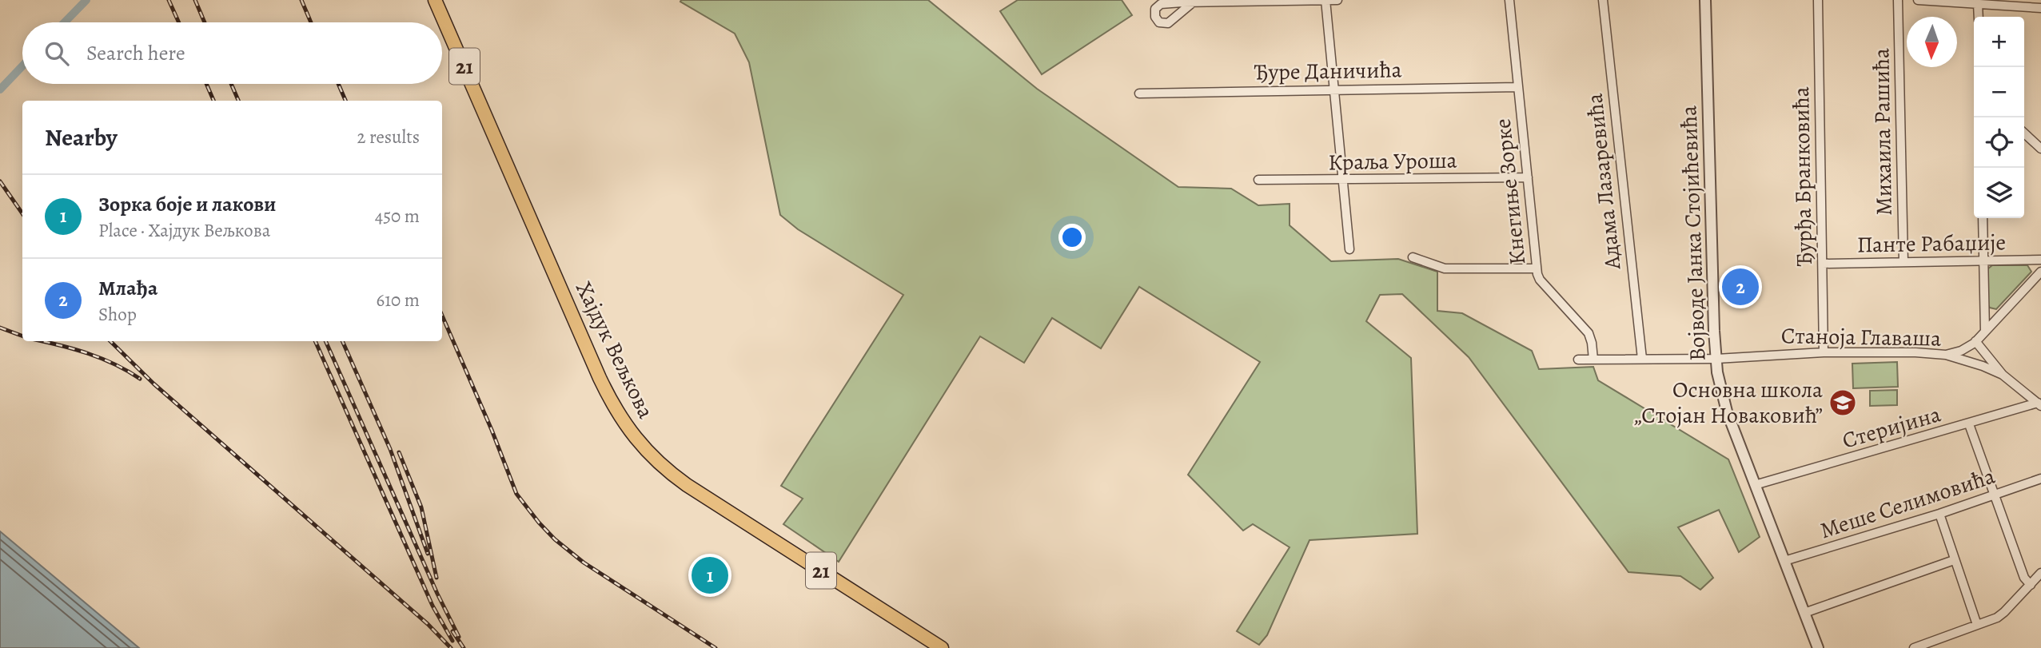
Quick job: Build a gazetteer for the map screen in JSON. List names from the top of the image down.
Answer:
{
  "streets": {
    "main road": ["21", "Хајдук Вељкова"],
    "street": [
      "Ђуре Даничића",
      "Михаила Рашића",
      "Краља Уроша",
      "Ђурђа Бранковића",
      "Адама Лазаревића",
      "Кнегиње Зорке",
      "Војводе Јанка Стојићевића",
      "Панте Рабаџије",
      "Станоја Главаша",
      "Стеријина",
      "Меше Селимовића"
    ]
  },
  "crossings": [
    ["Ђуре Даничића", "Кнегиње Зорке"],
    ["Михаила Рашића", "Панте Рабаџије"],
    ["Краља Уроша", "Кнегиње Зорке"],
    ["Ђурђа Бранковића", "Панте Рабаџије"],
    ["Ђурђа Бранковића", "Станоја Главаша"],
    ["Адама Лазаревића", "Станоја Главаша"],
    ["Кнегиње Зорке", "Станоја Главаша"],
    ["Војводе Јанка Стојићевића", "Станоја Главаша"],
    ["Војводе Јанка Стојићевића", "Стеријина"],
    ["Војводе Јанка Стојићевића", "Меше Селимовића"]
  ],
  "places": {
    "school or university": ["Основна школа „Стојан Новаковић”"]
  },
  "north": "bottom",
  "page": {
    "map_buttons": ["+", "−"],
    "search": "Search here",
    "heading": ["Nearby", "2 results"],
    "list": [
      {
        "mark": "1",
        "name": "Зорка боје и лакови",
        "note": "Place · Хајдук Вељкова",
        "value": "450 m"
      },
      {
        "mark": "2",
        "name": "Млађа",
        "note": "Shop",
        "value": "610 m"
      }
    ],
    "pins": ["2", "1"]
  }
}
